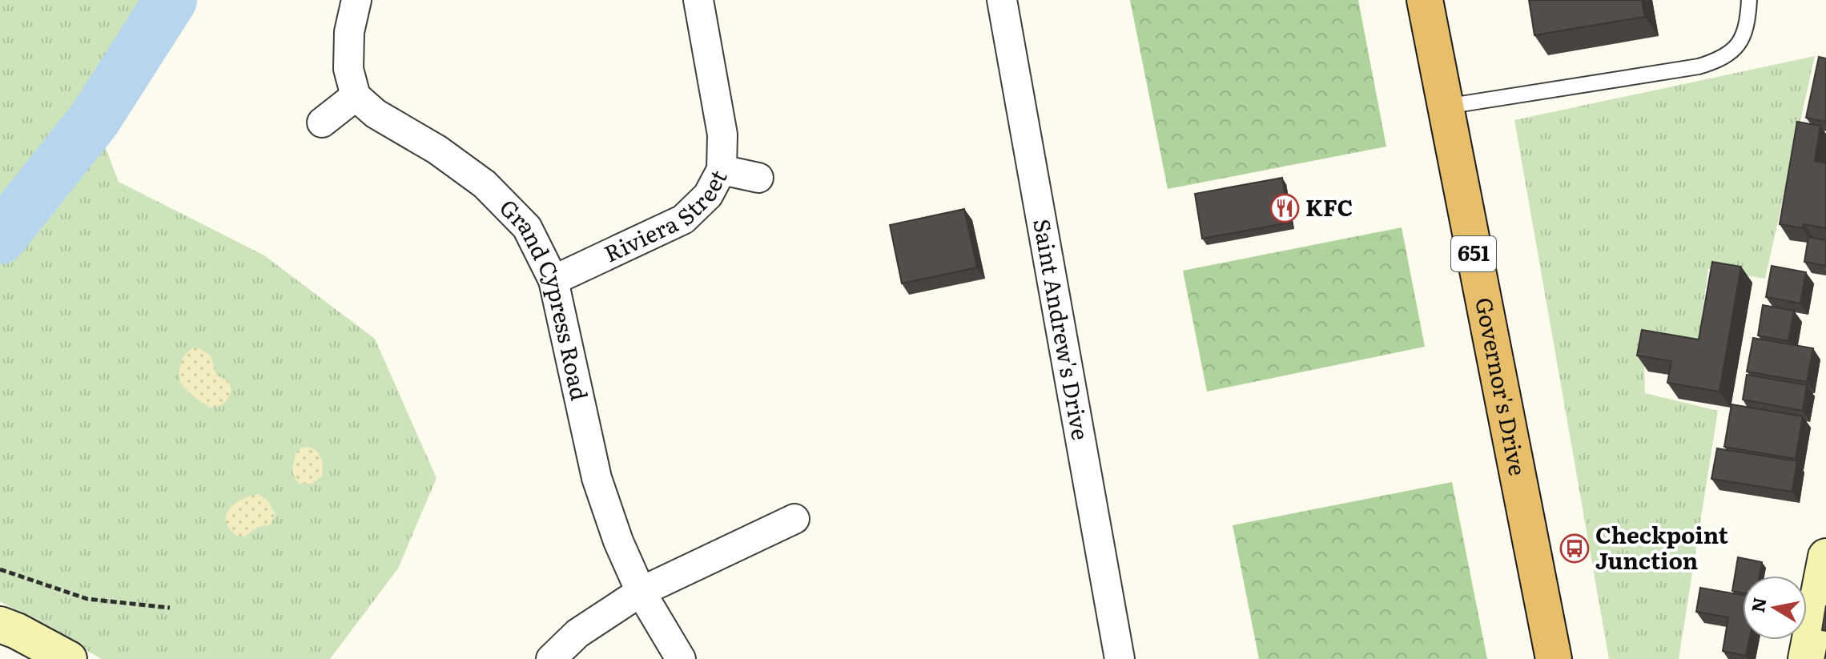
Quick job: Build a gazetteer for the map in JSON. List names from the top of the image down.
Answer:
{
  "streets": {
    "highway": ["651", "Governor's Drive"],
    "street": ["Riviera Street", "Grand Cypress Road", "Saint Andrew's Drive"]
  },
  "crossings": [
    ["Riviera Street", "Grand Cypress Road"]
  ],
  "places": {
    "restaurant": ["KFC"],
    "bus stop": ["Checkpoint Junction"]
  },
  "north": "left"
}
